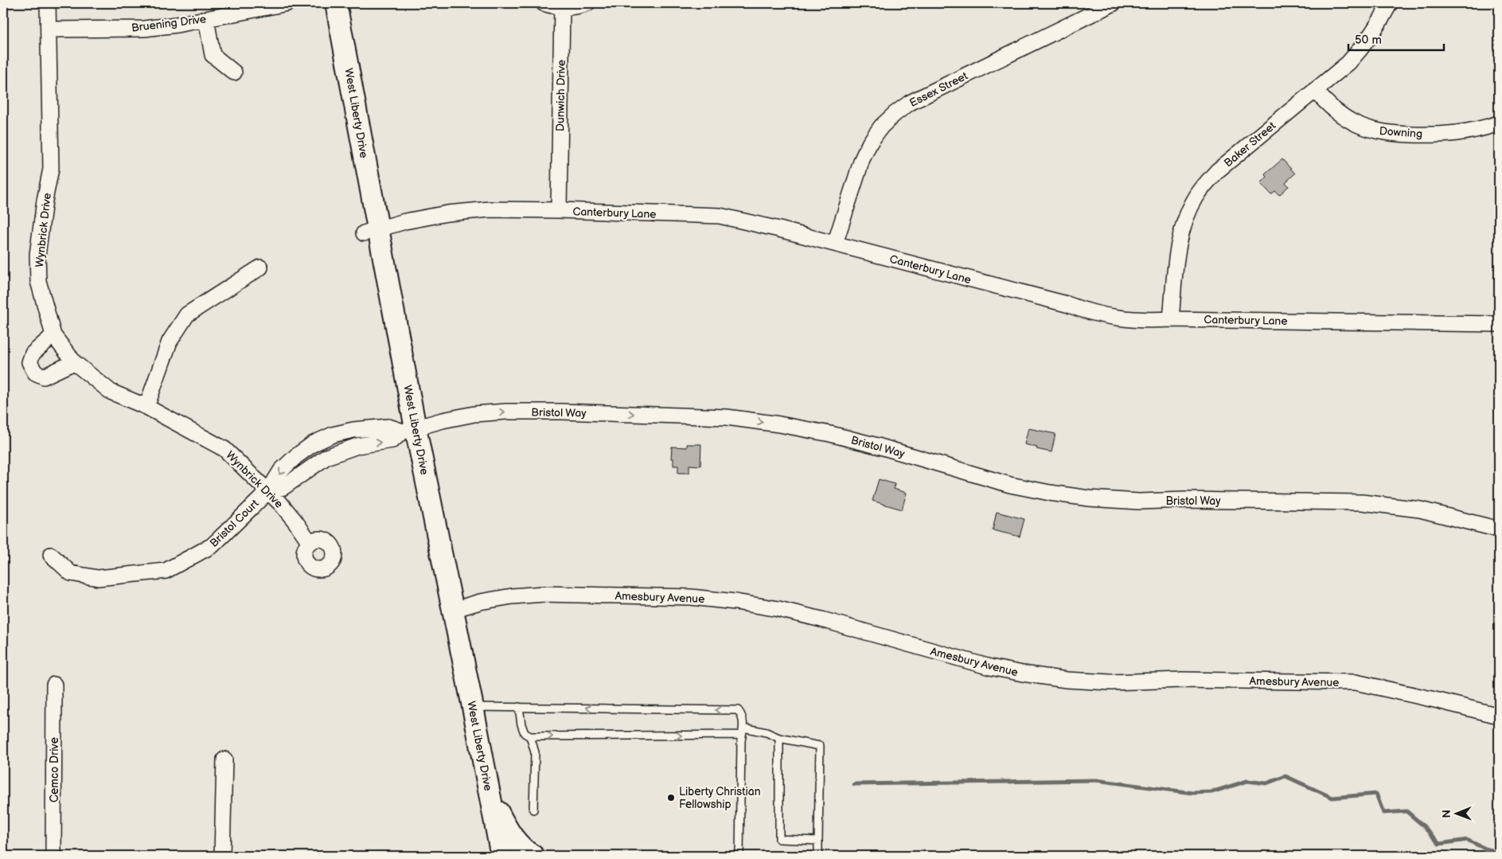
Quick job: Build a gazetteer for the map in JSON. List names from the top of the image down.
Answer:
{
  "streets": {
    "main road": ["West Liberty Drive"],
    "street": [
      "Bruening Drive",
      "Essex Street",
      "Dunwich Drive",
      "Downing",
      "Baker Street",
      "Canterbury Lane",
      "Wynbrick Drive",
      "Bristol Way",
      "Bristol Court",
      "Amesbury Avenue",
      "Cemco Drive"
    ]
  },
  "crossings": [
    ["Bruening Drive", "Wynbrick Drive"],
    ["Essex Street", "Canterbury Lane"],
    ["Dunwich Drive", "Canterbury Lane"],
    ["West Liberty Drive", "Canterbury Lane"],
    ["West Liberty Drive", "Bristol Way"],
    ["West Liberty Drive", "Amesbury Avenue"],
    ["Downing", "Baker Street"],
    ["Baker Street", "Canterbury Lane"],
    ["Wynbrick Drive", "Bristol Way"],
    ["Wynbrick Drive", "Bristol Court"],
    ["Bristol Way", "Bristol Court"]
  ],
  "one_way": ["Bristol Way"],
  "places": ["Liberty Christian Fellowship"],
  "scale_bar": "50 m",
  "north": "left"
}
